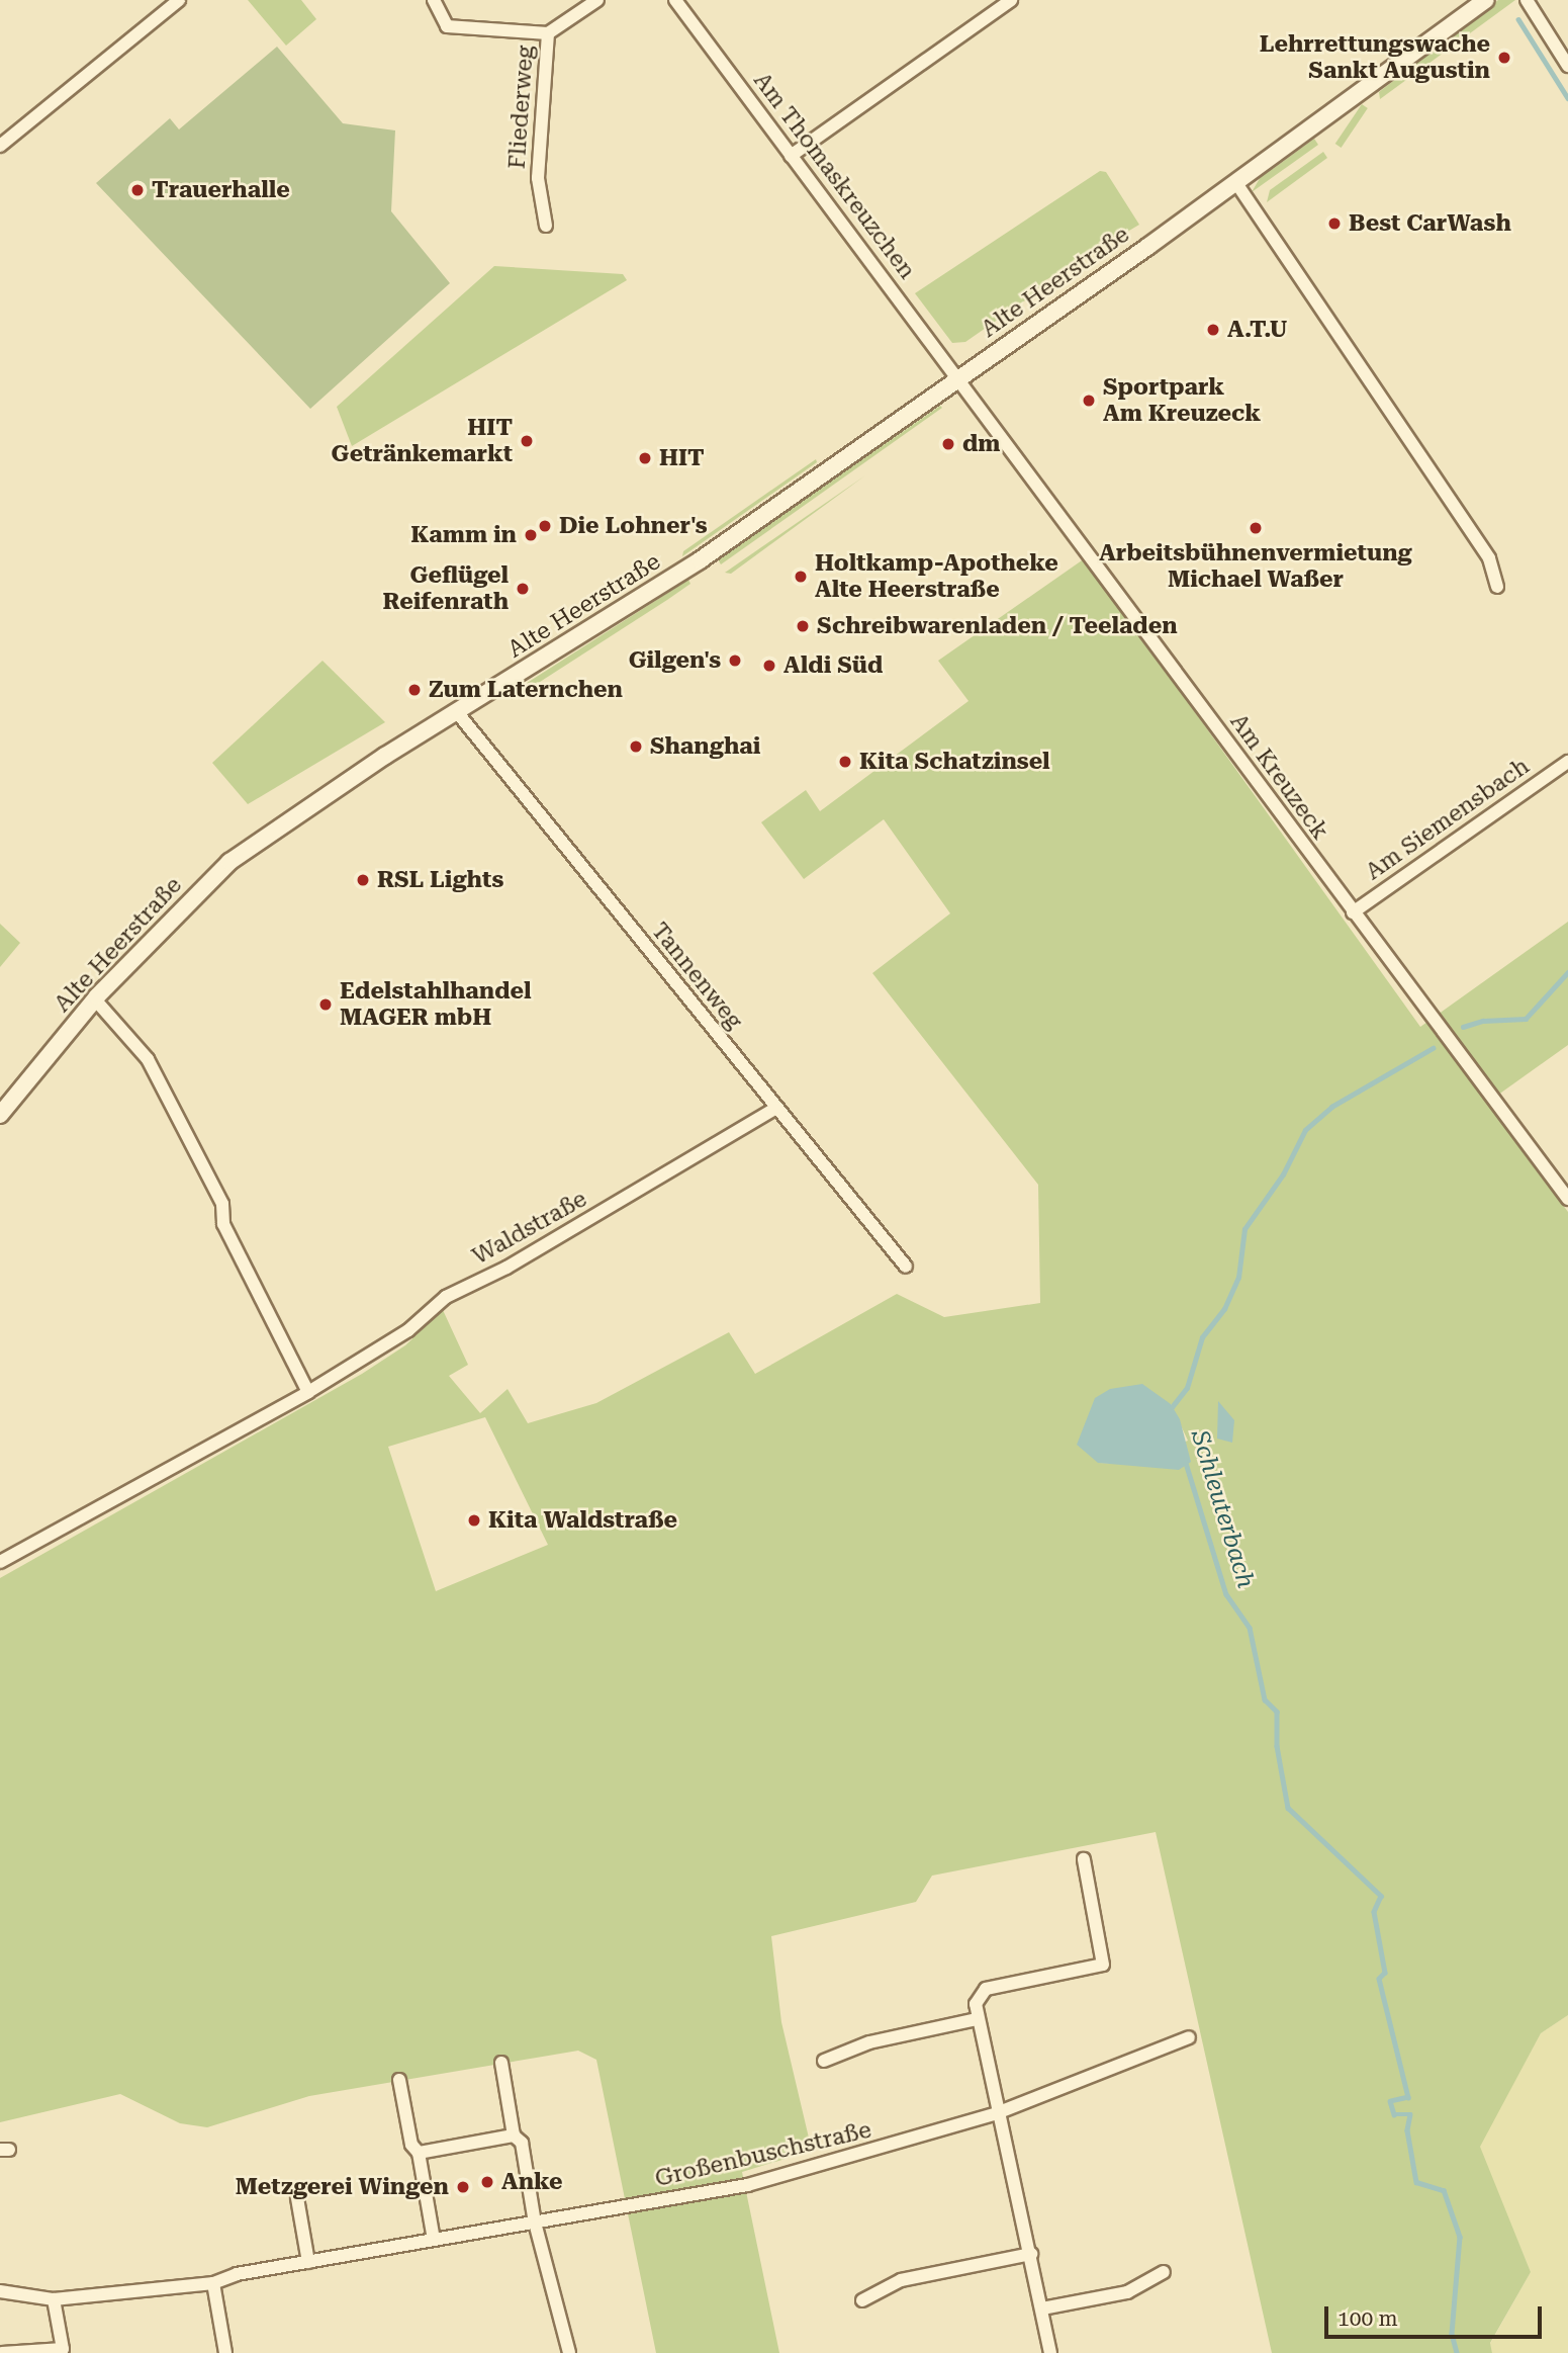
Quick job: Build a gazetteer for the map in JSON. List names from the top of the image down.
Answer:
{
  "streets": {
    "street": [
      "Fliederweg",
      "Am Thomaskreuzchen",
      "Alte Heerstraße",
      "Am Kreuzeck",
      "Am Siemensbach",
      "Tannenweg",
      "Waldstraße",
      "Großenbuschstraße"
    ]
  },
  "crossings": [
    ["Am Thomaskreuzchen", "Alte Heerstraße"],
    ["Am Thomaskreuzchen", "Am Kreuzeck"],
    ["Alte Heerstraße", "Am Kreuzeck"],
    ["Alte Heerstraße", "Tannenweg"],
    ["Am Kreuzeck", "Am Siemensbach"],
    ["Tannenweg", "Waldstraße"]
  ],
  "water": ["Schleuterbach"],
  "places": [
    "Lehrrettungswache Sankt Augustin",
    "Trauerhalle",
    "Best CarWash",
    "A.T.U",
    "Sportpark Am Kreuzeck",
    "HIT Getränkemarkt",
    "dm",
    "HIT",
    "Die Lohner's",
    "Arbeitsbühnenvermietung Michael Waßer",
    "Kamm in",
    "Holtkamp-Apotheke Alte Heerstraße",
    "Geflügel Reifenrath",
    "Schreibwarenladen / Teeladen",
    "Gilgen's",
    "Aldi Süd",
    "Zum Laternchen",
    "Shanghai",
    "Kita Schatzinsel",
    "RSL Lights",
    "Edelstahlhandel MAGER mbH",
    "Kita Waldstraße",
    "Anke",
    "Metzgerei Wingen"
  ],
  "scale_bar": "100 m"
}
